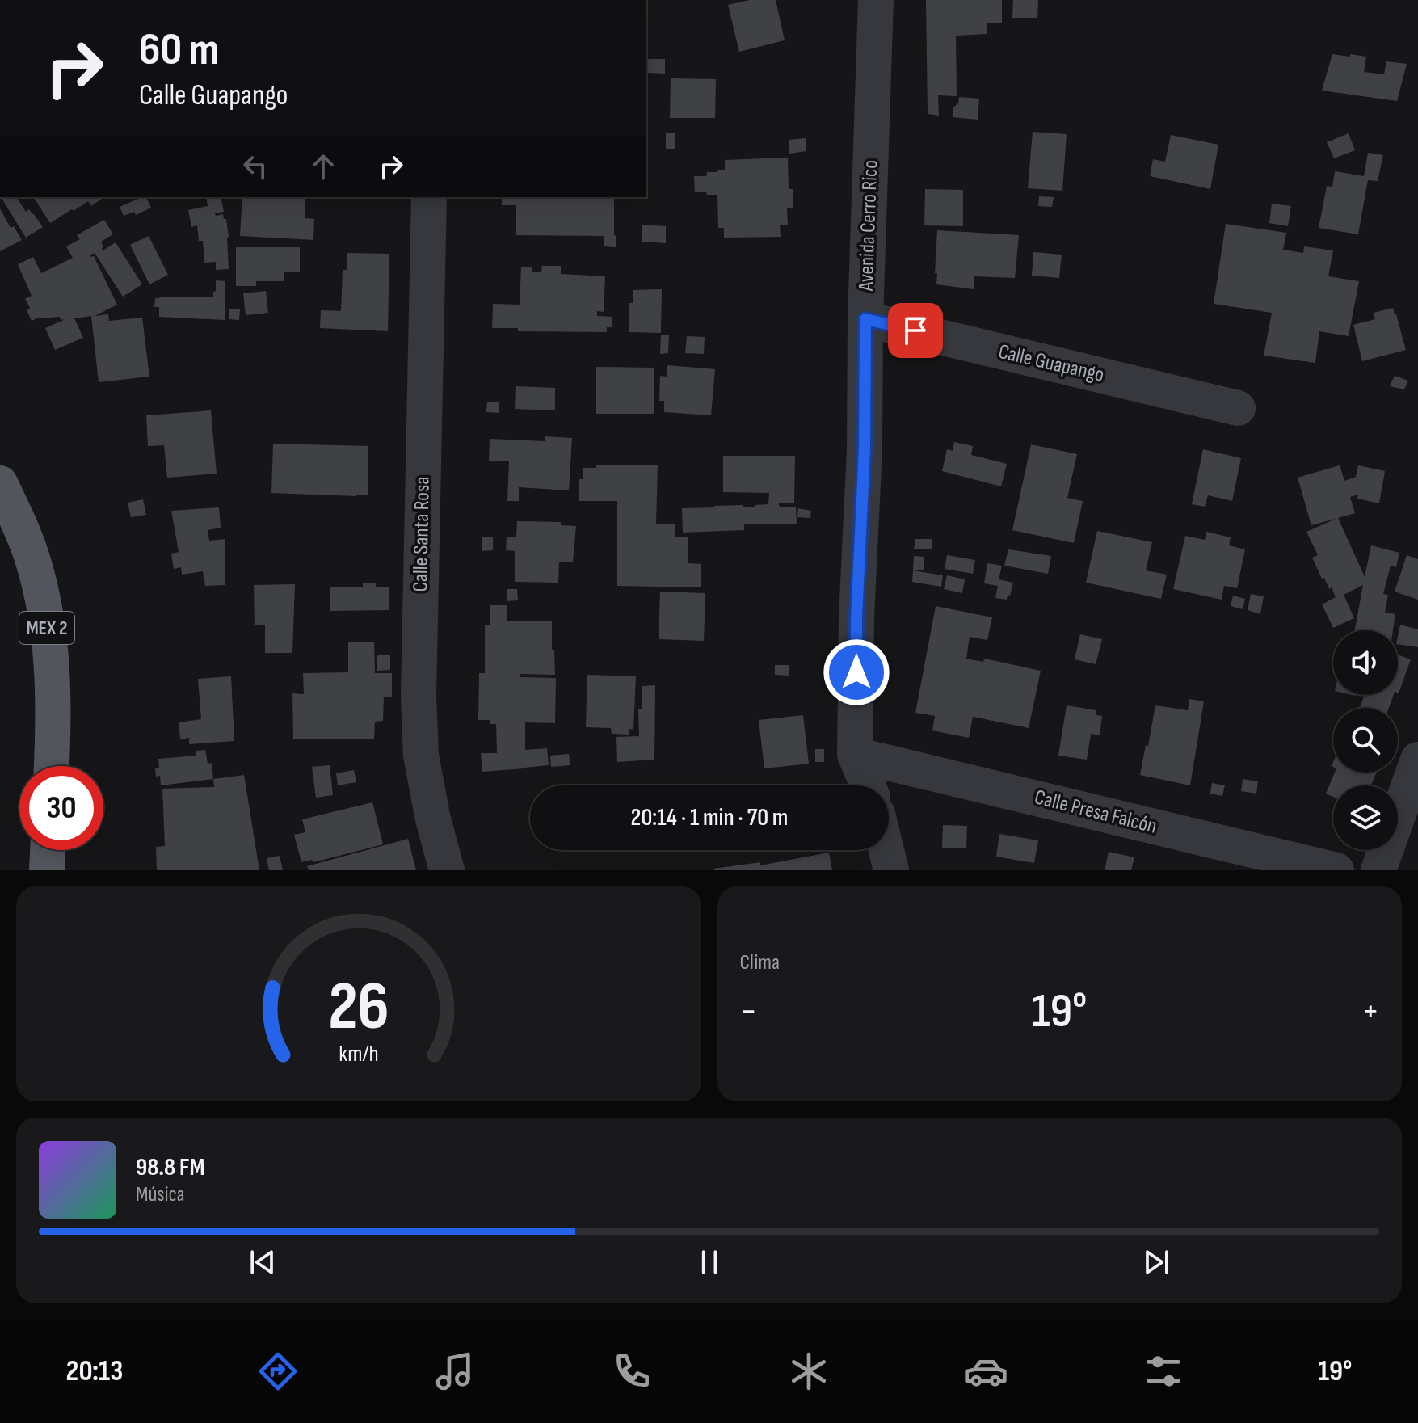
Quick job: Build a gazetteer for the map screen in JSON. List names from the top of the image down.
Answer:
{
  "streets": {
    "main road": ["MEX 2"],
    "street": [
      "Avenida Cerro Rico",
      "Calle Guapango",
      "Calle Santa Rosa",
      "Calle Presa Falcón"
    ]
  },
  "crossings": [
    ["Avenida Cerro Rico", "Calle Guapango"],
    ["Avenida Cerro Rico", "Calle Presa Falcón"]
  ],
  "page": {
    "turn": ["60 m", "Calle Guapango"],
    "limit": "30",
    "trip": "20:14 · 1 min · 70 m",
    "tile": "Clima",
    "heat": ["−", "19°", "+"],
    "song": ["98.8 FM", "Música"],
    "tabs": ["20:13", "19°"],
    "gauge": ["26", "km/h"]
  }
}
